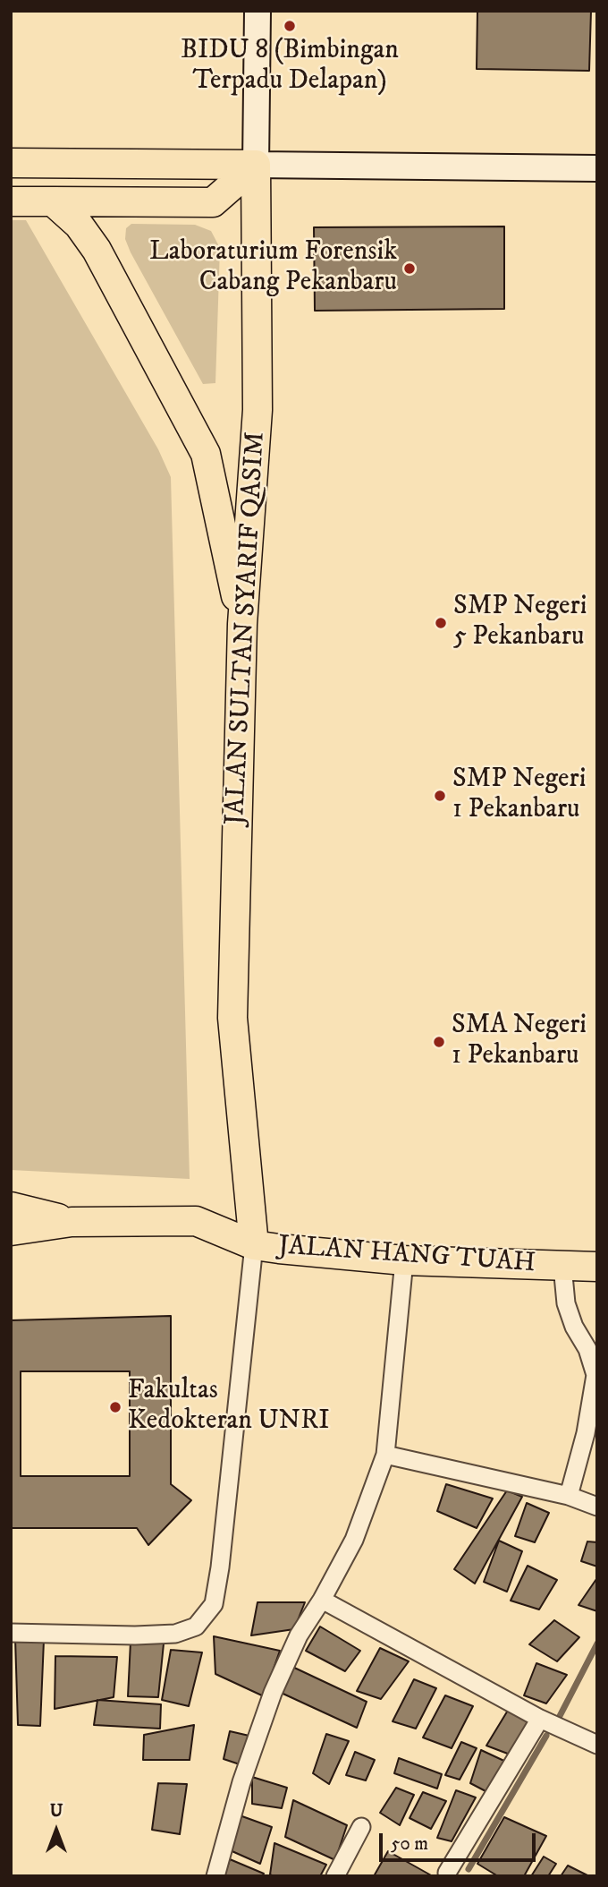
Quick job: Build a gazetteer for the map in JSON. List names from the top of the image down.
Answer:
{
  "streets": {
    "main road": ["JALAN SULTAN SYARIF QASIM", "JALAN HANG TUAH"]
  },
  "crossings": [
    ["JALAN SULTAN SYARIF QASIM", "JALAN HANG TUAH"]
  ],
  "places": [
    "BIDU 8 (Bimbingan Terpadu Delapan)",
    "Laboraturium Forensik Cabang Pekanbaru",
    "SMP Negeri 5 Pekanbaru",
    "SMP Negeri 1 Pekanbaru",
    "SMA Negeri 1 Pekanbaru",
    "Fakultas Kedokteran UNRI"
  ],
  "scale_bar": "50 m",
  "north": "top"
}
